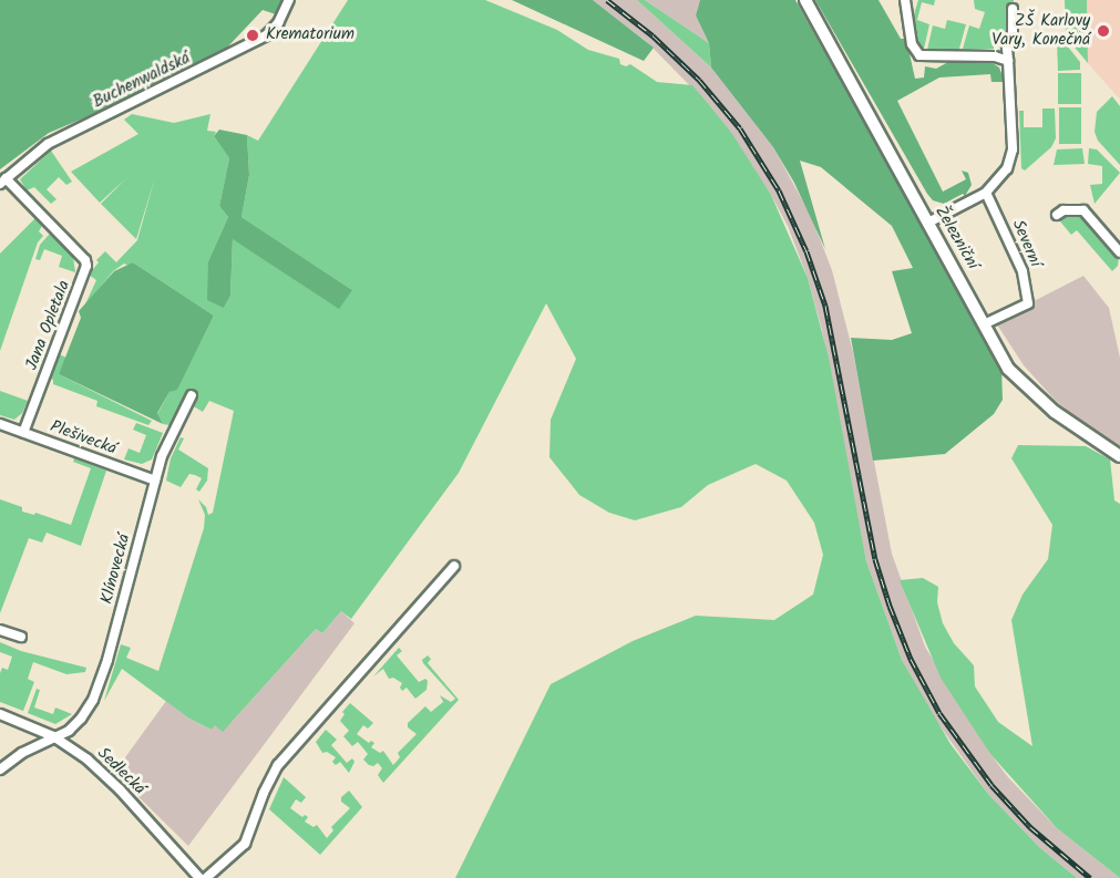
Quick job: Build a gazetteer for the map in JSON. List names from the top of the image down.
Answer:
{
  "streets": {
    "street": [
      "Buchenwaldská",
      "Železniční",
      "Severní",
      "Jana Opletala",
      "Plešivecká",
      "Klínovecká",
      "Sedlecká"
    ]
  },
  "crossings": [
    ["Buchenwaldská", "Jana Opletala"],
    ["Železniční", "Severní"],
    ["Jana Opletala", "Plešivecká"],
    ["Plešivecká", "Klínovecká"],
    ["Klínovecká", "Sedlecká"]
  ],
  "places": ["ZŠ Karlovy Vary, Konečná", "Krematorium"]
}
